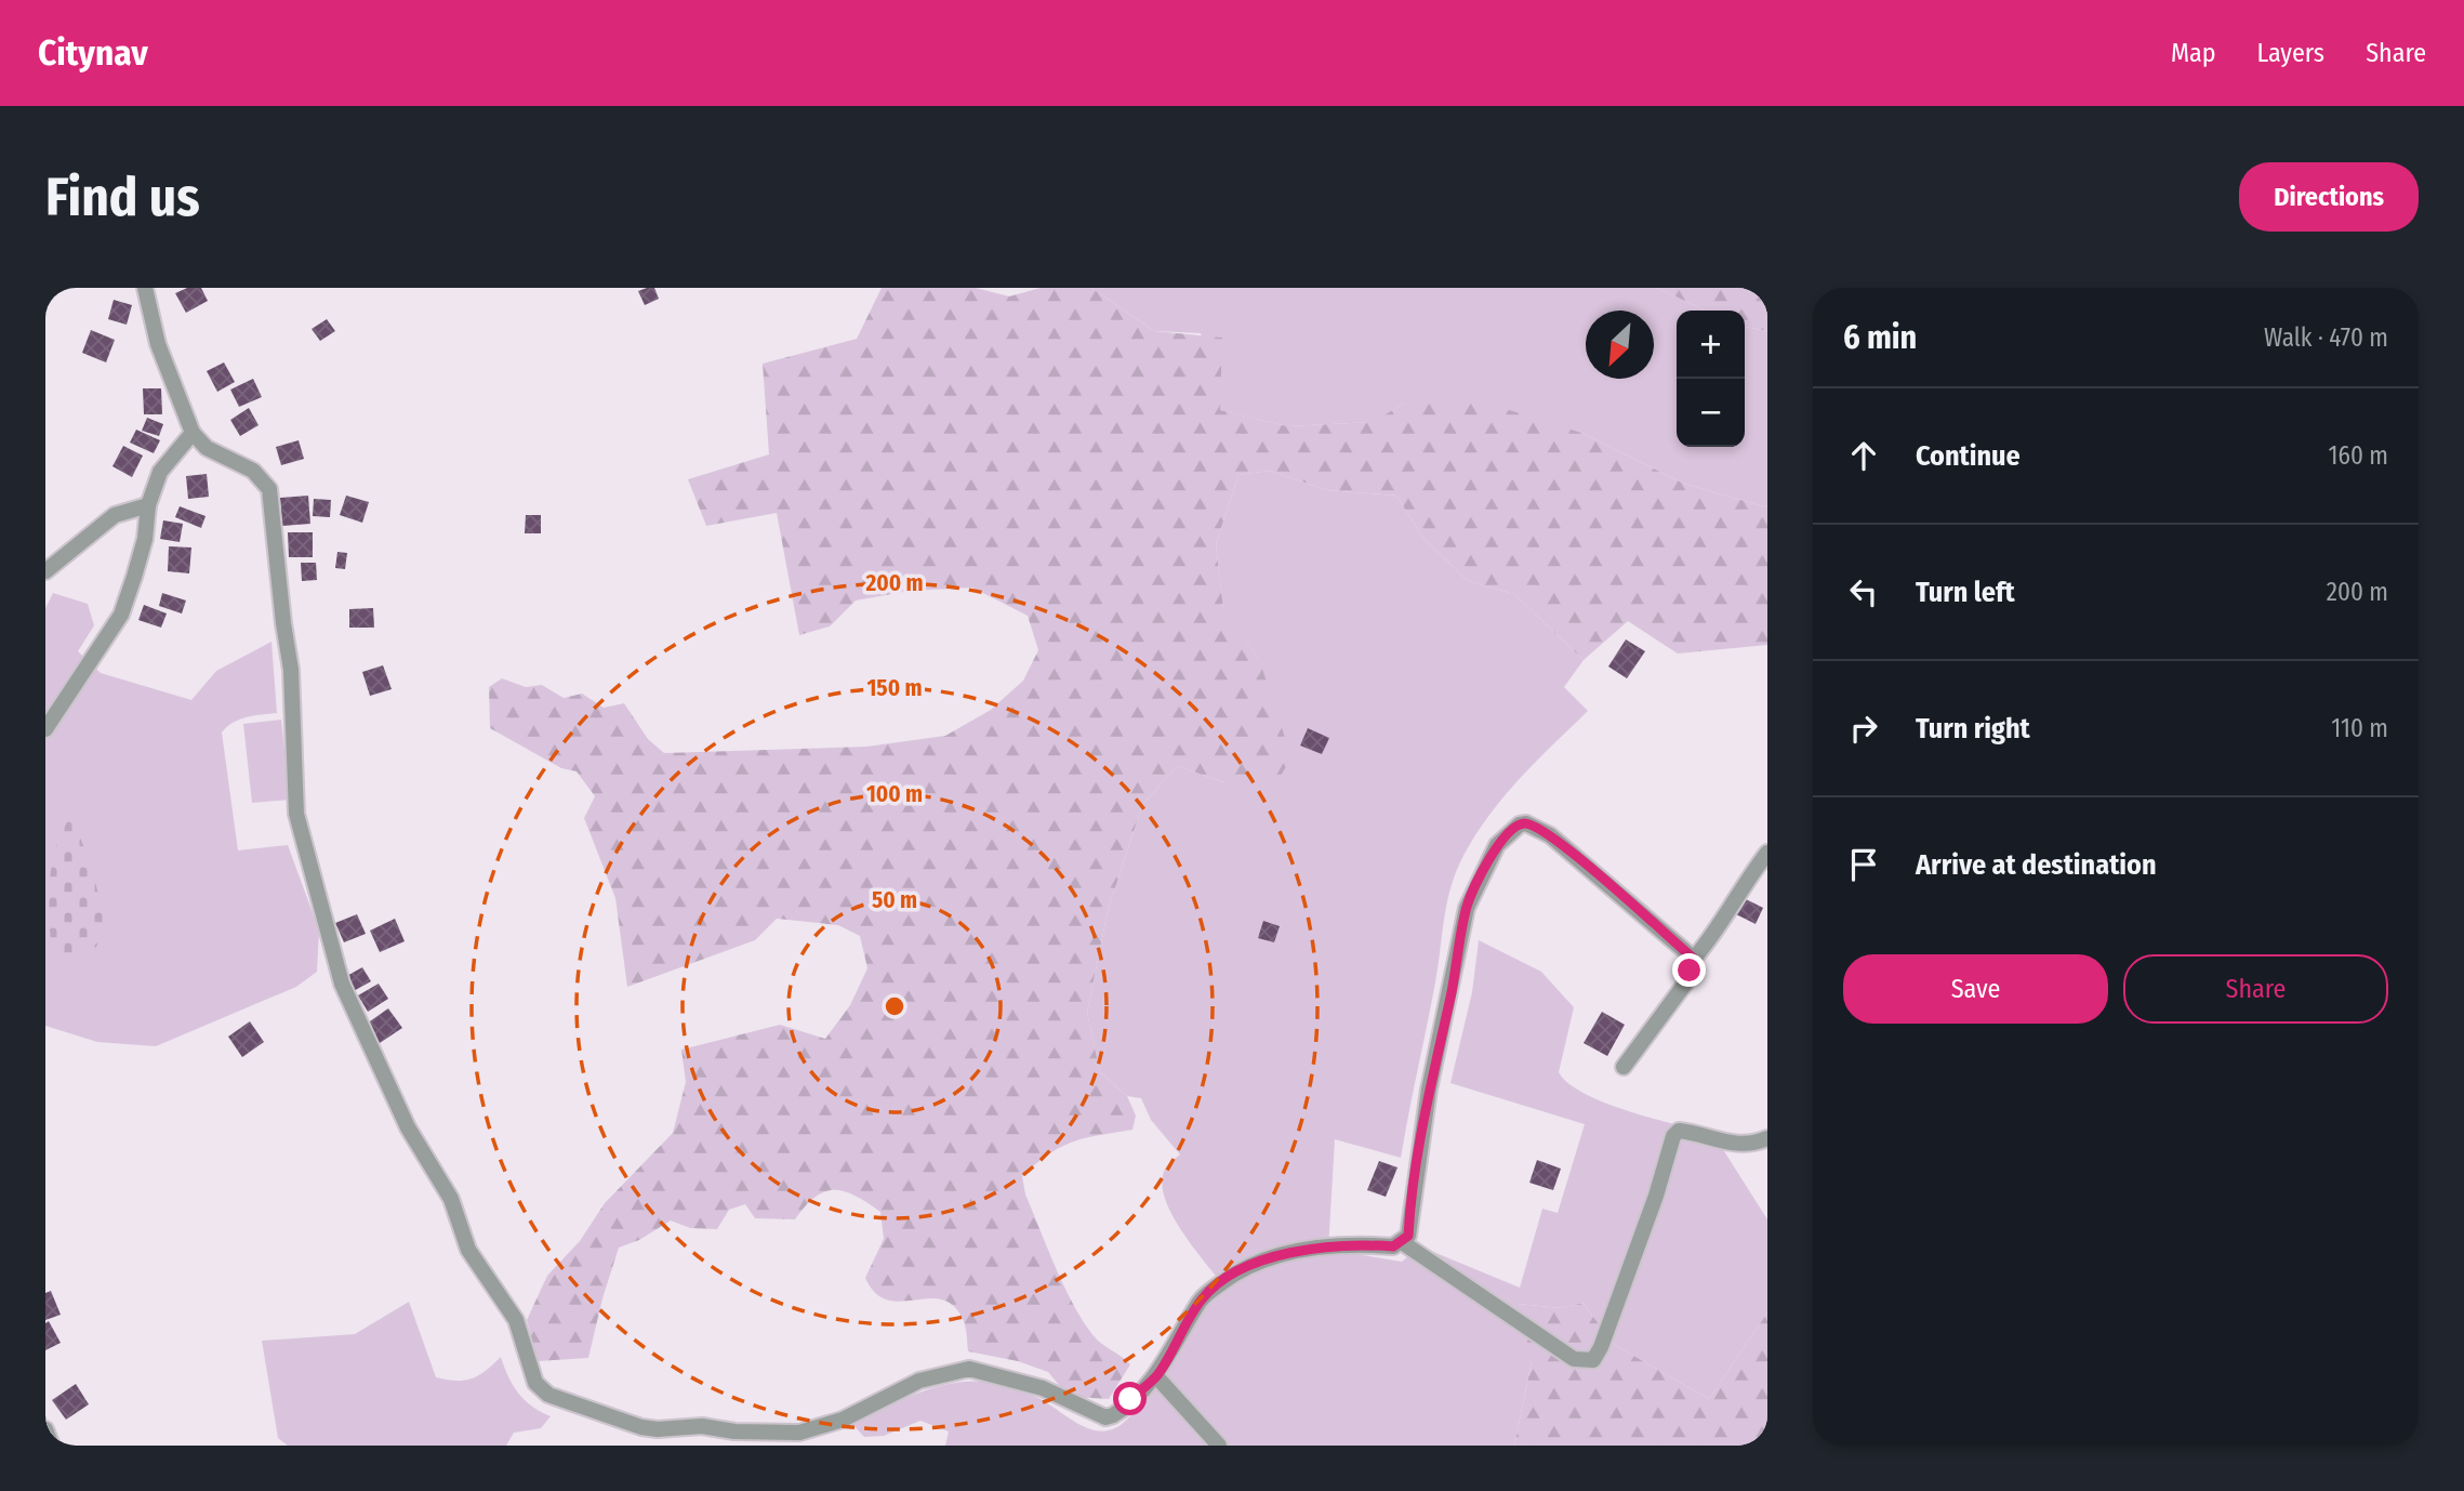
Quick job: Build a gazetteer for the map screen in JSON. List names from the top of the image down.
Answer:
{
  "north": "bottom left",
  "page": {
    "header": "Citynav",
    "nav": ["Map", "Layers", "Share"],
    "buttons": [
      "Directions",
      ["Save", "Share"]
    ],
    "title": "Find us",
    "heading": ["6 min", "Walk · 470 m"],
    "map_buttons": ["+", "−"],
    "list": [
      ["Continue", "160 m"],
      ["Turn left", "200 m"],
      ["Turn right", "110 m"],
      "Arrive at destination"
    ]
  },
  "rings": [
    "200 m",
    "150 m",
    "100 m",
    "50 m"
  ]
}
